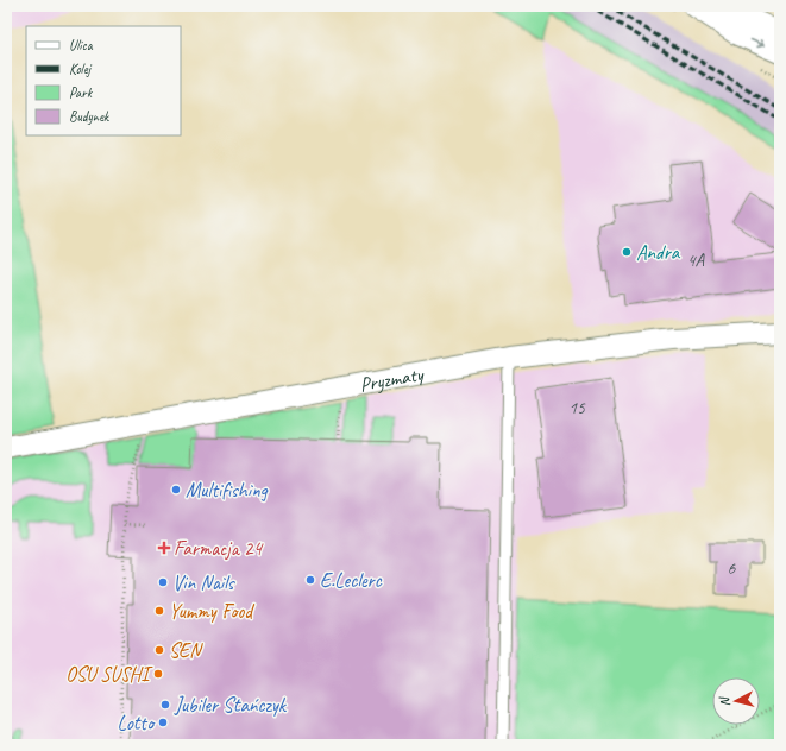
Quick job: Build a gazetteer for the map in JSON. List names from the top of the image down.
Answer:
{
  "streets": {
    "street": ["Pryzmaty"]
  },
  "places": {
    "other": [
      "Andra",
      "Multifishing",
      "E.Leclerc",
      "Vin Nails",
      "Yummy Food",
      "SEN",
      "OSU SUSHI",
      "Jubiler Stańczyk",
      "Lotto"
    ],
    "health": ["Farmacja 24"]
  },
  "house_numbers": ["4A", "15", "6"],
  "legend": [
    "Ulica",
    "Kolej",
    "Park",
    "Budynek"
  ],
  "north": "left"
}
